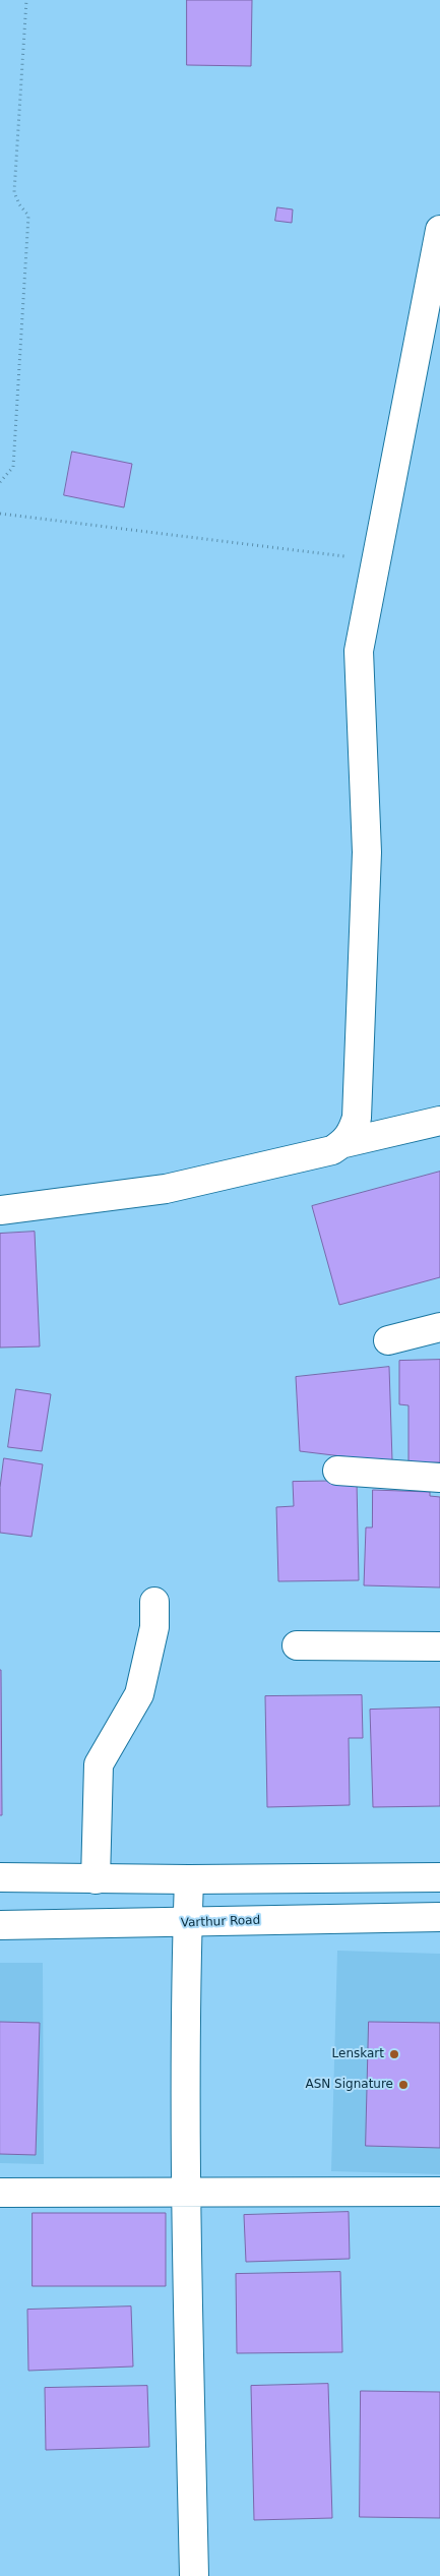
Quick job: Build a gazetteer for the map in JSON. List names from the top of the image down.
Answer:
{
  "streets": {
    "street": ["Varthur Road"]
  },
  "places": ["Lenskart", "ASN Signature"]
}
